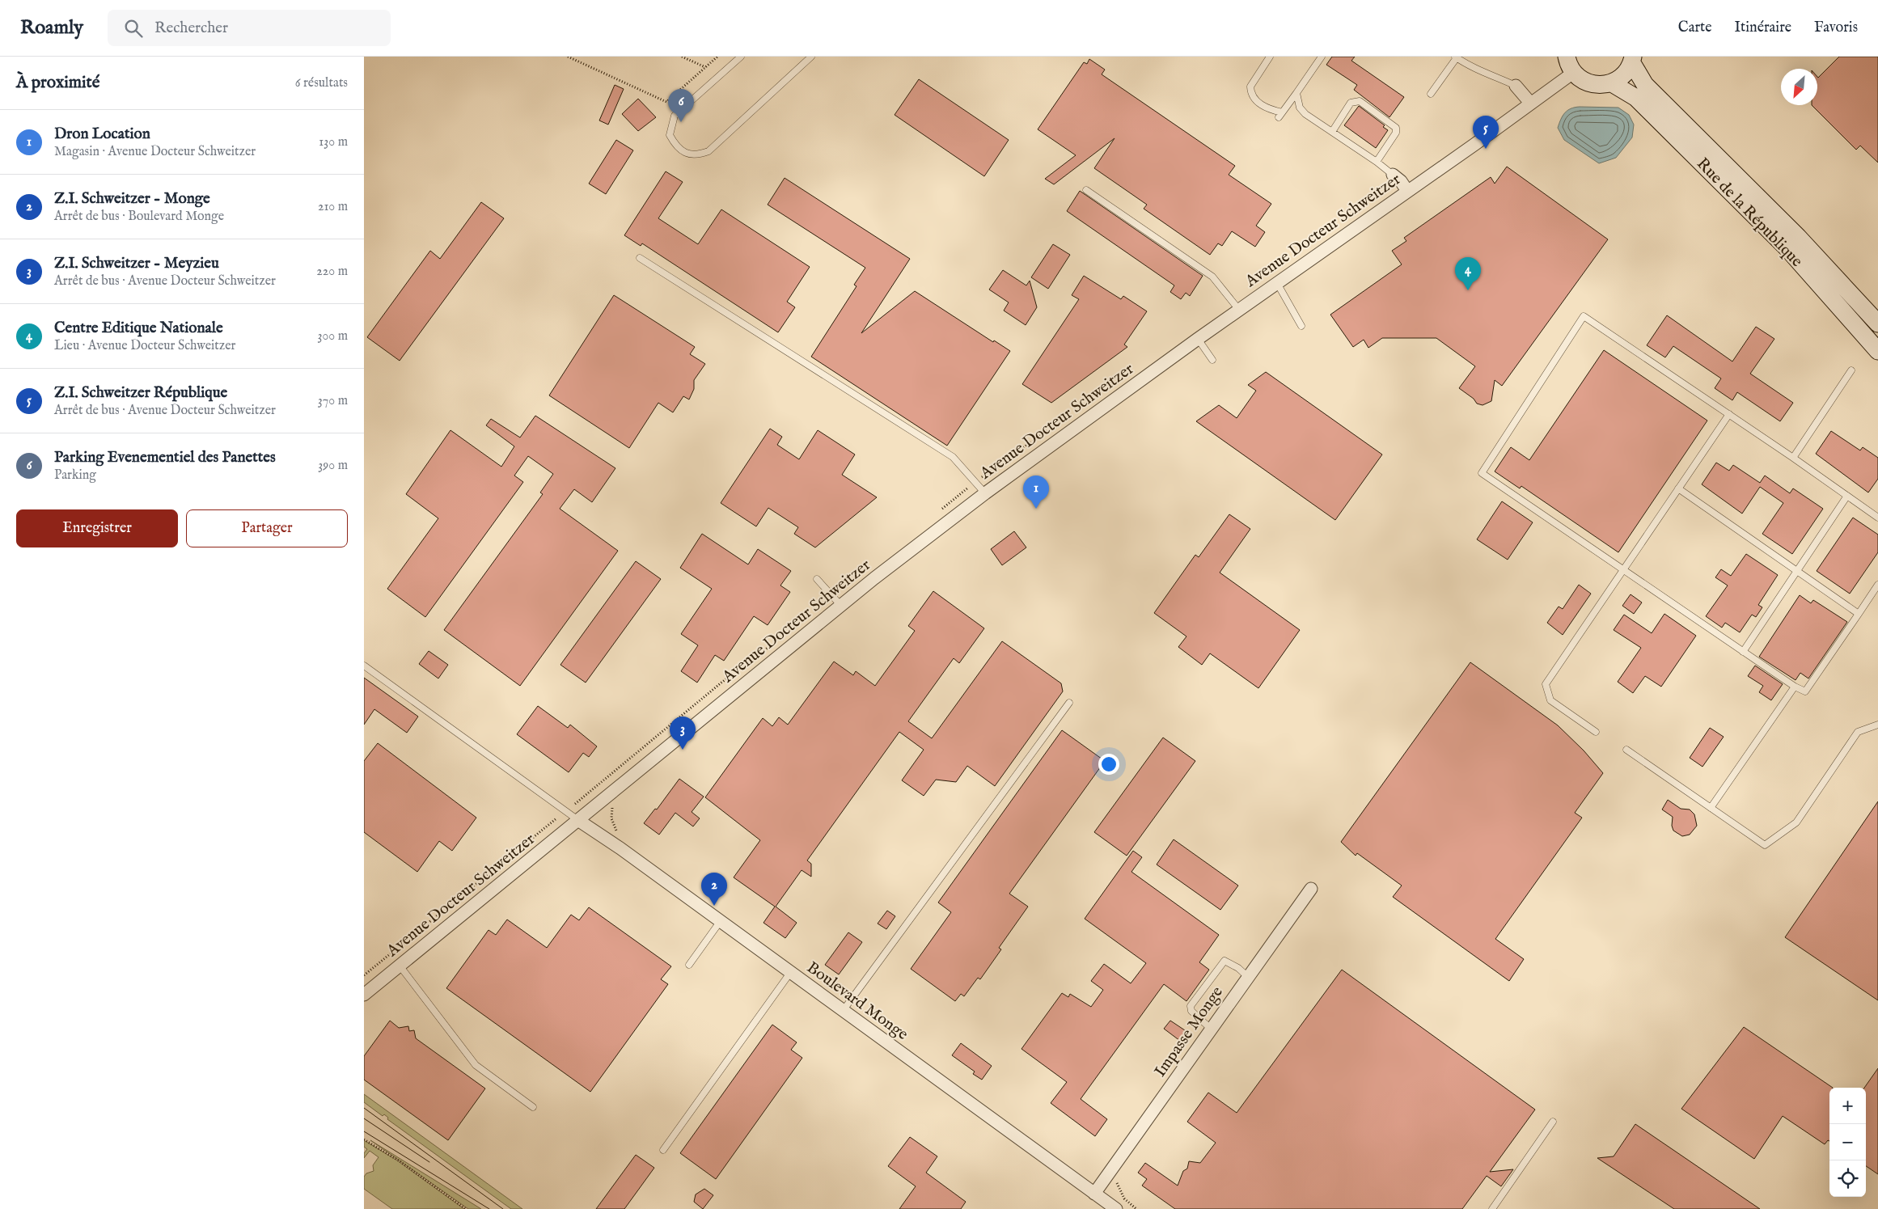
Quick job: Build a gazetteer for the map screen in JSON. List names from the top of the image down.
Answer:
{
  "streets": {
    "main road": ["Rue de la République"],
    "street": ["Avenue Docteur Schweitzer", "Boulevard Monge", "Impasse Monge"]
  },
  "crossings": [
    ["Avenue Docteur Schweitzer", "Boulevard Monge"],
    ["Boulevard Monge", "Impasse Monge"]
  ],
  "north": "bottom left",
  "page": {
    "header": "Roamly",
    "search": "Rechercher",
    "nav": ["Carte", "Itinéraire", "Favoris"],
    "heading": ["À proximité", "6 résultats"],
    "pins": [
      "6",
      "5",
      "4",
      "1",
      "3",
      "2"
    ],
    "list": [
      {
        "mark": "1",
        "name": "Dron Location",
        "note": "Magasin · Avenue Docteur Schweitzer",
        "value": "130 m"
      },
      {
        "mark": "2",
        "name": "Z.I. Schweitzer - Monge",
        "note": "Arrêt de bus · Boulevard Monge",
        "value": "210 m"
      },
      {
        "mark": "3",
        "name": "Z.I. Schweitzer - Meyzieu",
        "note": "Arrêt de bus · Avenue Docteur Schweitzer",
        "value": "220 m"
      },
      {
        "mark": "4",
        "name": "Centre Editique Nationale",
        "note": "Lieu · Avenue Docteur Schweitzer",
        "value": "300 m"
      },
      {
        "mark": "5",
        "name": "Z.I. Schweitzer République",
        "note": "Arrêt de bus · Avenue Docteur Schweitzer",
        "value": "370 m"
      },
      {
        "mark": "6",
        "name": "Parking Evenementiel des Panettes",
        "note": "Parking",
        "value": "390 m"
      }
    ],
    "buttons": ["Enregistrer", "Partager"],
    "map_buttons": ["+", "−"]
  }
}
